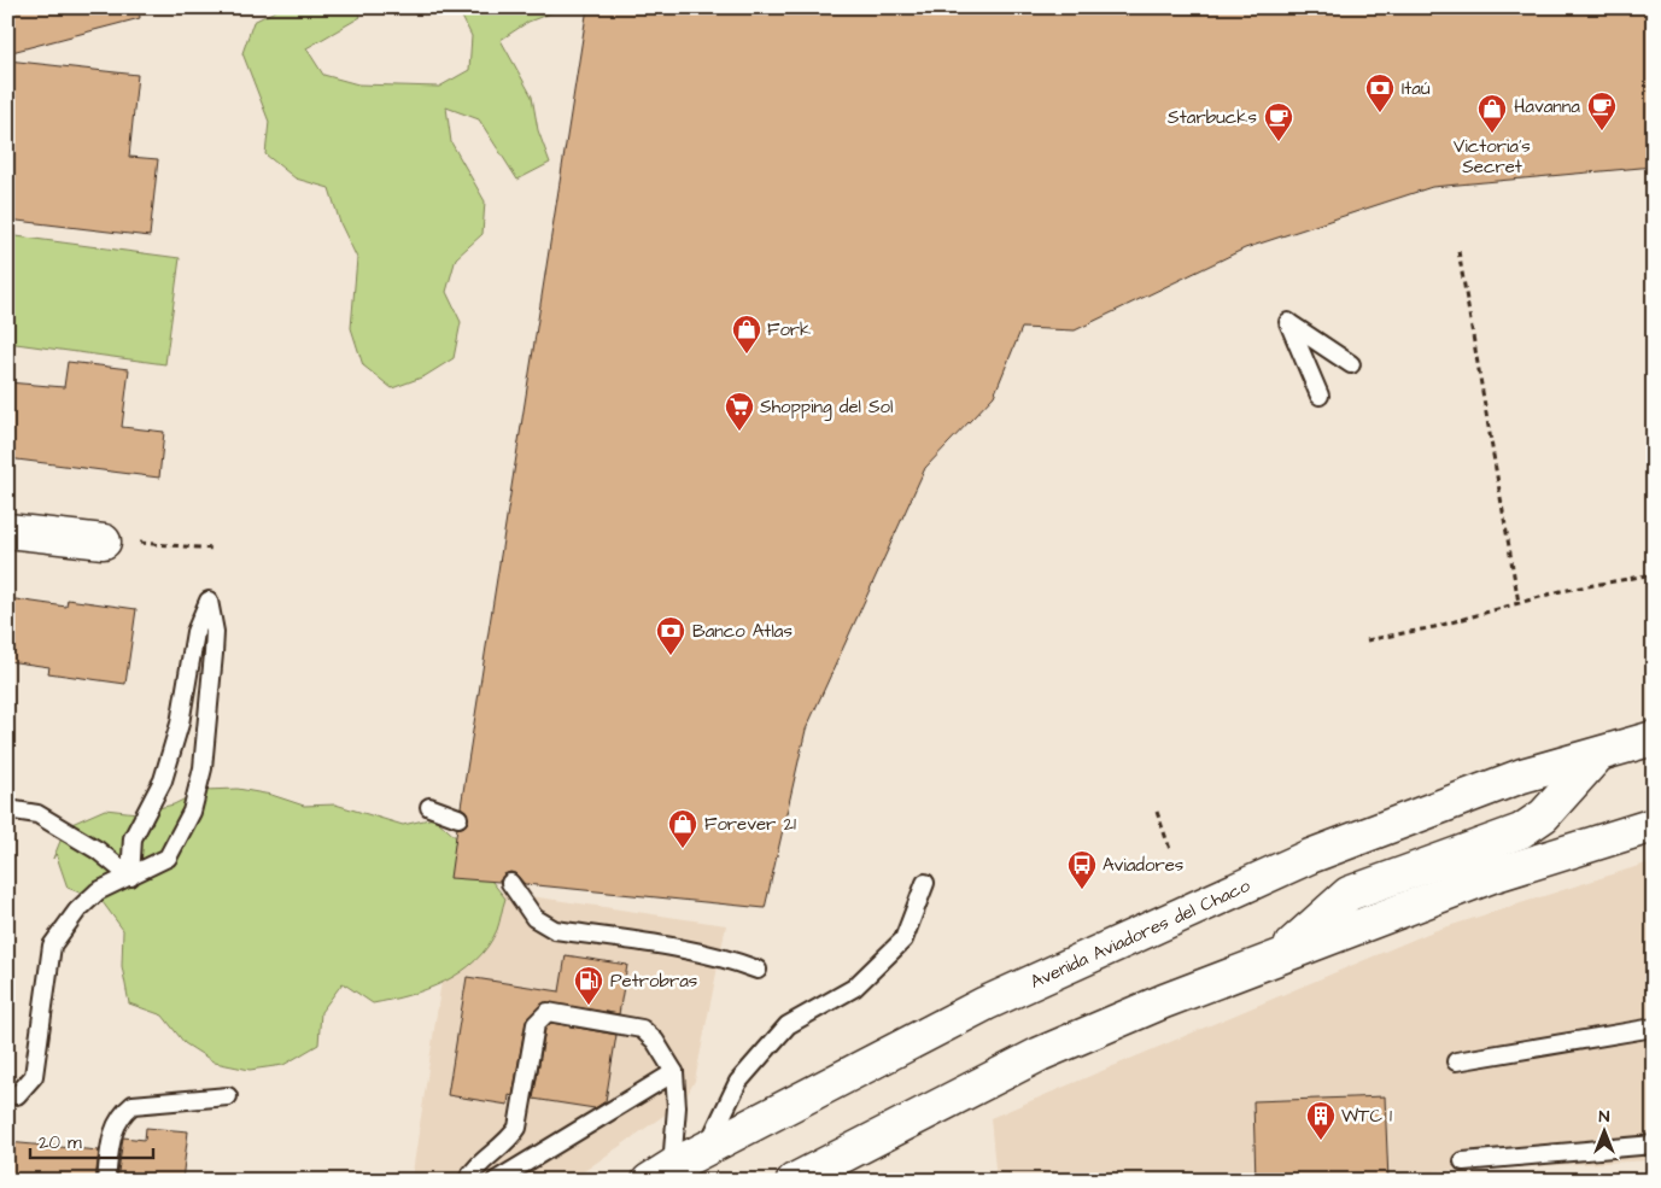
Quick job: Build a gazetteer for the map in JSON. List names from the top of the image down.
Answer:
{
  "streets": {
    "main road": ["Avenida Aviadores del Chaco"]
  },
  "places": {
    "bank": ["Itaú", "Banco Atlas"],
    "cafe": ["Havanna", "Starbucks"],
    "shop": ["Victoria's Secret", "Fork", "Forever 21"],
    "supermarket": ["Shopping del Sol"],
    "bus stop": ["Aviadores"],
    "fuel station": ["Petrobras"],
    "building": ["WTC 1"]
  },
  "scale_bar": "20 m",
  "north": "top"
}
